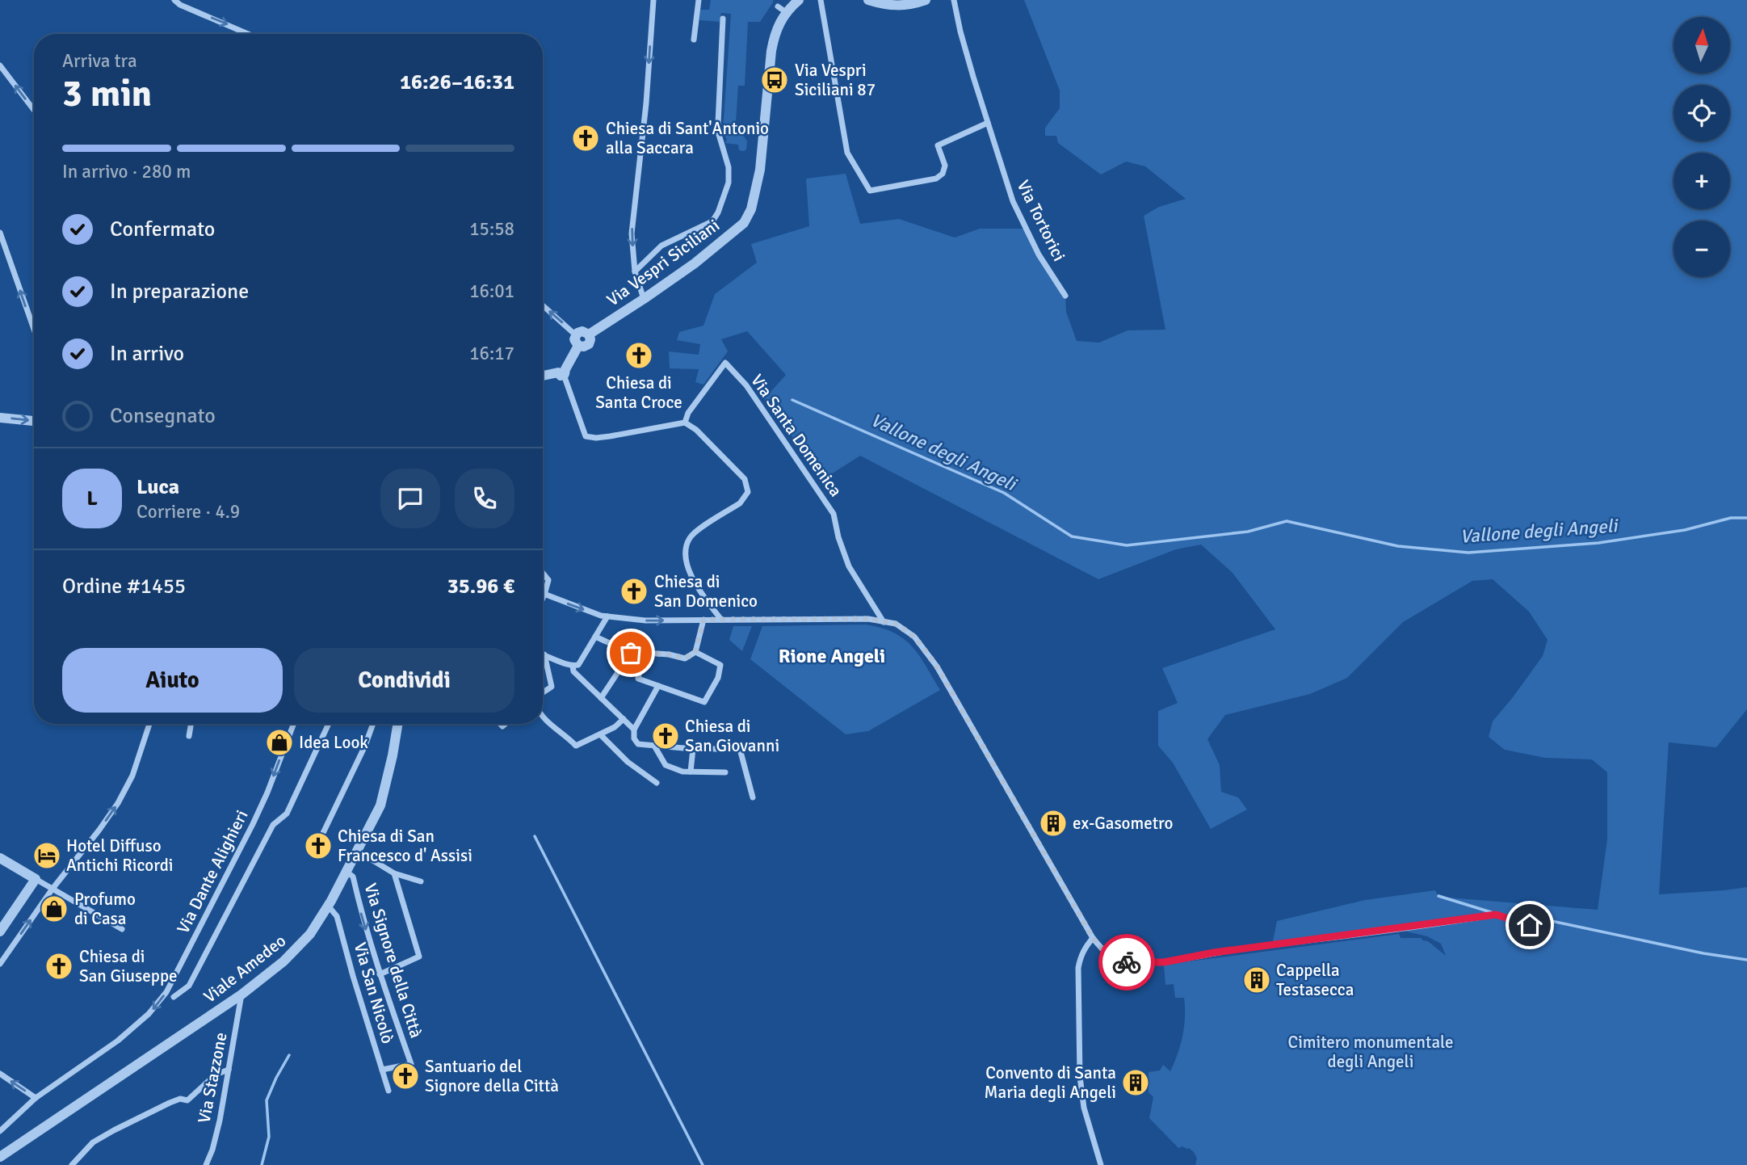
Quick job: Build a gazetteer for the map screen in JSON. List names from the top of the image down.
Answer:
{
  "streets": {
    "street": [
      "Via Tortorici",
      "Via Vespri Siciliani",
      "Via Santa Domenica",
      "Via Dante Alighieri",
      "Via Signore della Città",
      "Viale Amedeo",
      "Via San Nicolò",
      "Via Stazzone"
    ]
  },
  "crossings": [
    ["Via Signore della Città", "Viale Amedeo"],
    ["Via Signore della Città", "Via San Nicolò"],
    ["Viale Amedeo", "Via San Nicolò"],
    ["Viale Amedeo", "Via Stazzone"]
  ],
  "one_way": ["Via Signore della Città"],
  "districts": ["Rione Angeli"],
  "water": ["Vallone degli Angeli"],
  "parks": ["Cimitero monumentale degli Angeli"],
  "places": {
    "bus stop": ["Via Vespri Siciliani 87"],
    "church": [
      "Chiesa di Sant'Antonio alla Saccara",
      "Chiesa di Santa Croce",
      "Chiesa di San Domenico",
      "Chiesa di San Giovanni",
      "Chiesa di San Francesco d' Assisi",
      "Chiesa di San Giuseppe",
      "Santuario del Signore della Città"
    ],
    "shop": ["Idea Look", "Profumo di Casa"],
    "building": ["ex-Gasometro", "Cappella Testasecca", "Convento di Santa Maria degli Angeli"],
    "hotel": ["Hotel Diffuso Antichi Ricordi"]
  },
  "north": "top",
  "page": {
    "map_buttons": ["+", "−"],
    "heading": ["3 min", "Arriva tra", "16:26–16:31"],
    "panel": [
      "Luca",
      "Corriere · 4.9",
      "Ordine #1455",
      "35.96 €"
    ],
    "bar": "In arrivo · 280 m",
    "list": [
      ["Confermato", "15:58"],
      ["In preparazione", "16:01"],
      ["In arrivo", "16:17"],
      "Consegnato"
    ],
    "round": "L",
    "buttons": ["Aiuto", "Condividi"]
  }
}
